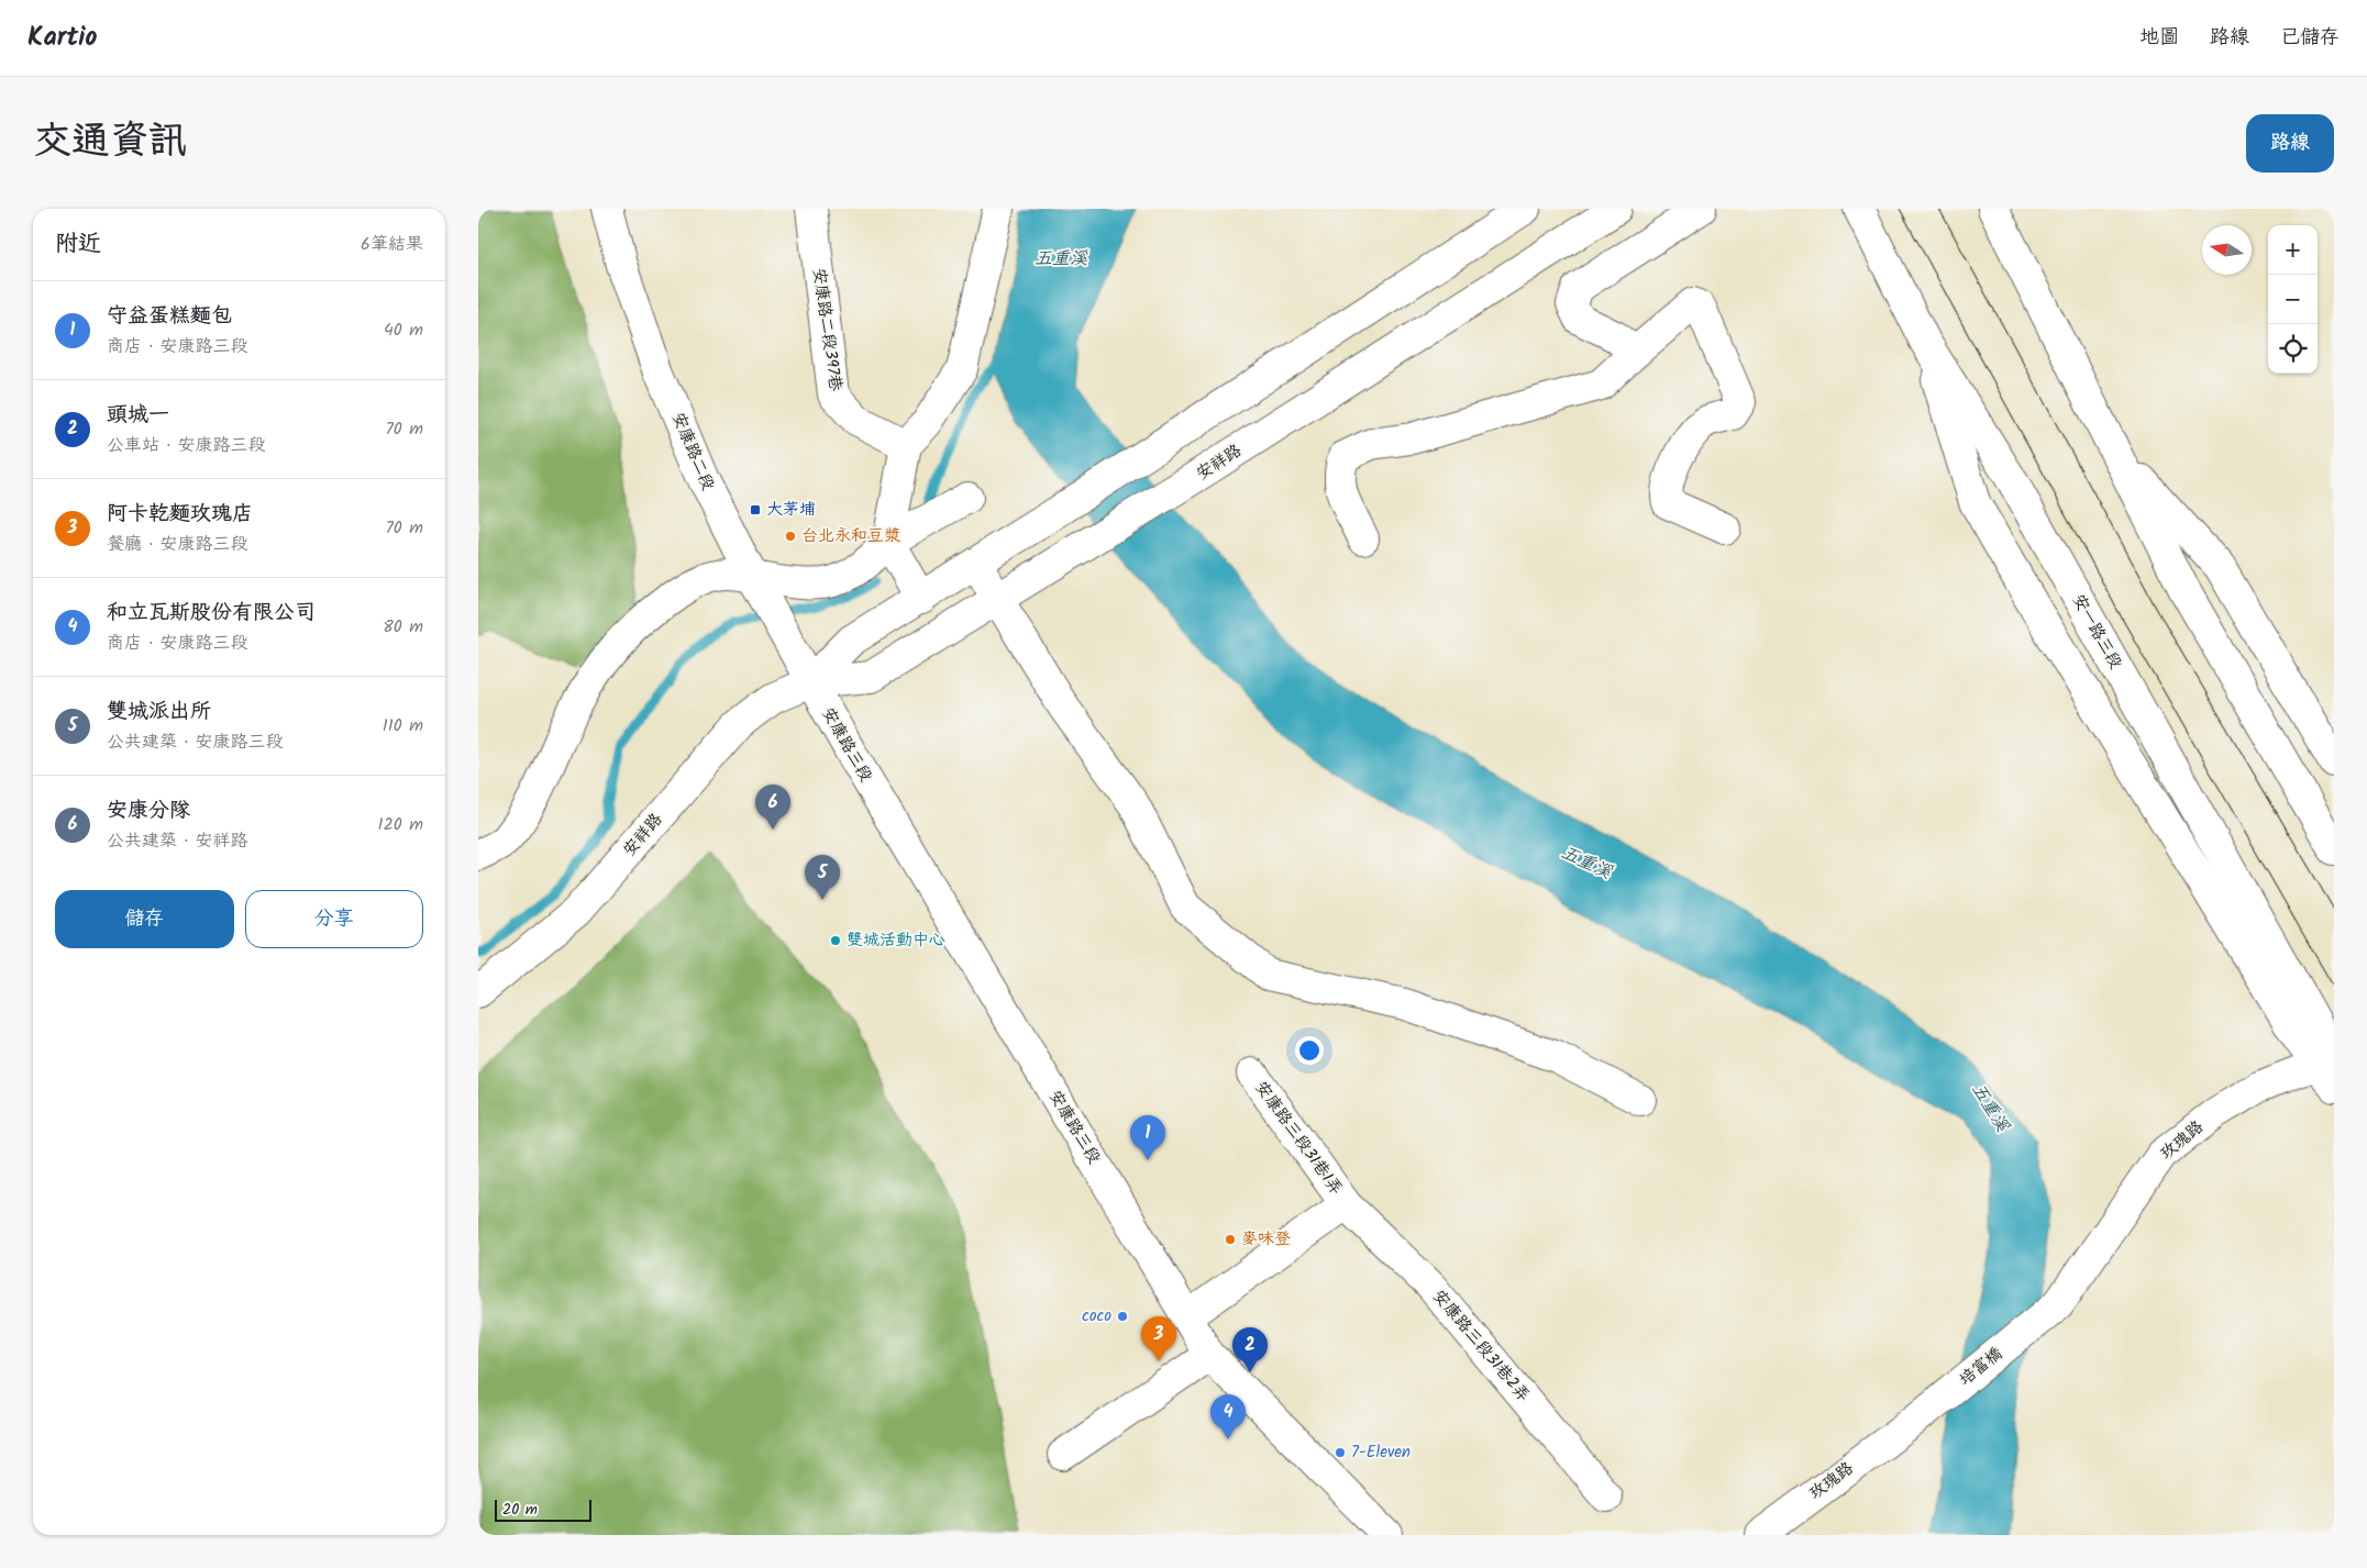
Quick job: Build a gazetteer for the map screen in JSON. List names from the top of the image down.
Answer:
{
  "streets": {
    "street": [
      "安康路二段397巷",
      "安康路二段",
      "安祥路",
      "安一路三段",
      "安康路三段",
      "安康路三段31巷1弄",
      "玫瑰路",
      "安康路三段31巷2弄",
      "培富橋"
    ]
  },
  "crossings": [
    ["安康路二段", "安祥路"],
    ["安康路二段", "安康路三段"],
    ["安祥路", "安康路三段"],
    ["安一路三段", "玫瑰路"],
    ["安康路三段31巷1弄", "安康路三段31巷2弄"],
    ["玫瑰路", "培富橋"]
  ],
  "water": ["五重溪"],
  "places": {
    "transit": ["大茅埔"],
    "other": [
      "台北永和豆漿",
      "雙城活動中心",
      "麥味登",
      "coco",
      "7-Eleven"
    ]
  },
  "scale_bar": "20 m",
  "north": "left",
  "page": {
    "header": "Kartio",
    "nav": ["地圖", "路線", "已儲存"],
    "title": "交通資訊",
    "buttons": [
      "路線",
      ["儲存", "分享"]
    ],
    "heading": ["附近", "6筆結果"],
    "map_buttons": ["+", "−"],
    "list": [
      {
        "mark": "1",
        "name": "守益蛋糕麵包",
        "note": "商店 · 安康路三段",
        "value": "40 m"
      },
      {
        "mark": "2",
        "name": "頭城一",
        "note": "公車站 · 安康路三段",
        "value": "70 m"
      },
      {
        "mark": "3",
        "name": "阿卡乾麵玫瑰店",
        "note": "餐廳 · 安康路三段",
        "value": "70 m"
      },
      {
        "mark": "4",
        "name": "和立瓦斯股份有限公司",
        "note": "商店 · 安康路三段",
        "value": "80 m"
      },
      {
        "mark": "5",
        "name": "雙城派出所",
        "note": "公共建築 · 安康路三段",
        "value": "110 m"
      },
      {
        "mark": "6",
        "name": "安康分隊",
        "note": "公共建築 · 安祥路",
        "value": "120 m"
      }
    ],
    "pins": [
      "6",
      "5",
      "1",
      "3",
      "2",
      "4"
    ],
    "scale": "20 m"
  }
}
